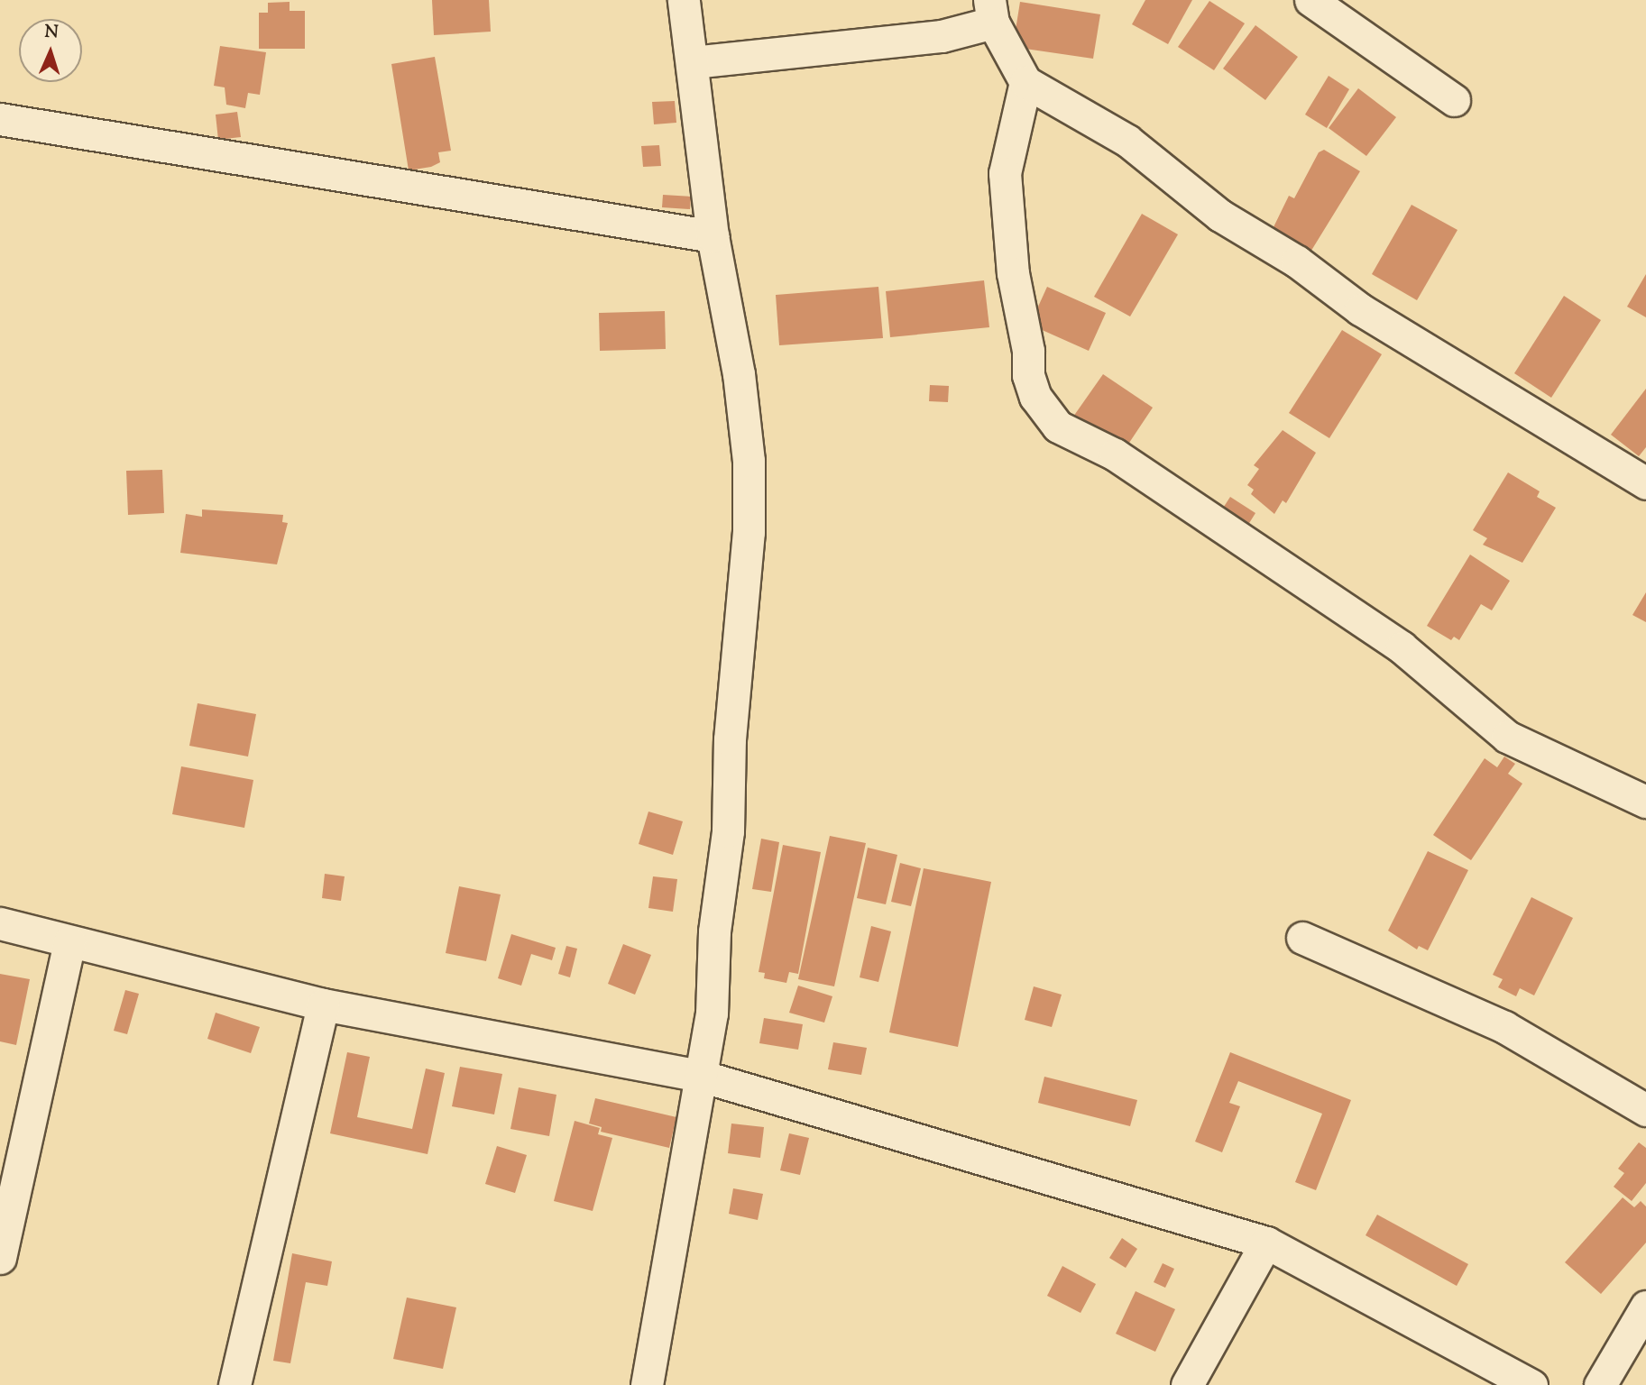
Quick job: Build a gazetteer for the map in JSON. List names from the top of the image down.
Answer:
{
  "north": "top"
}
